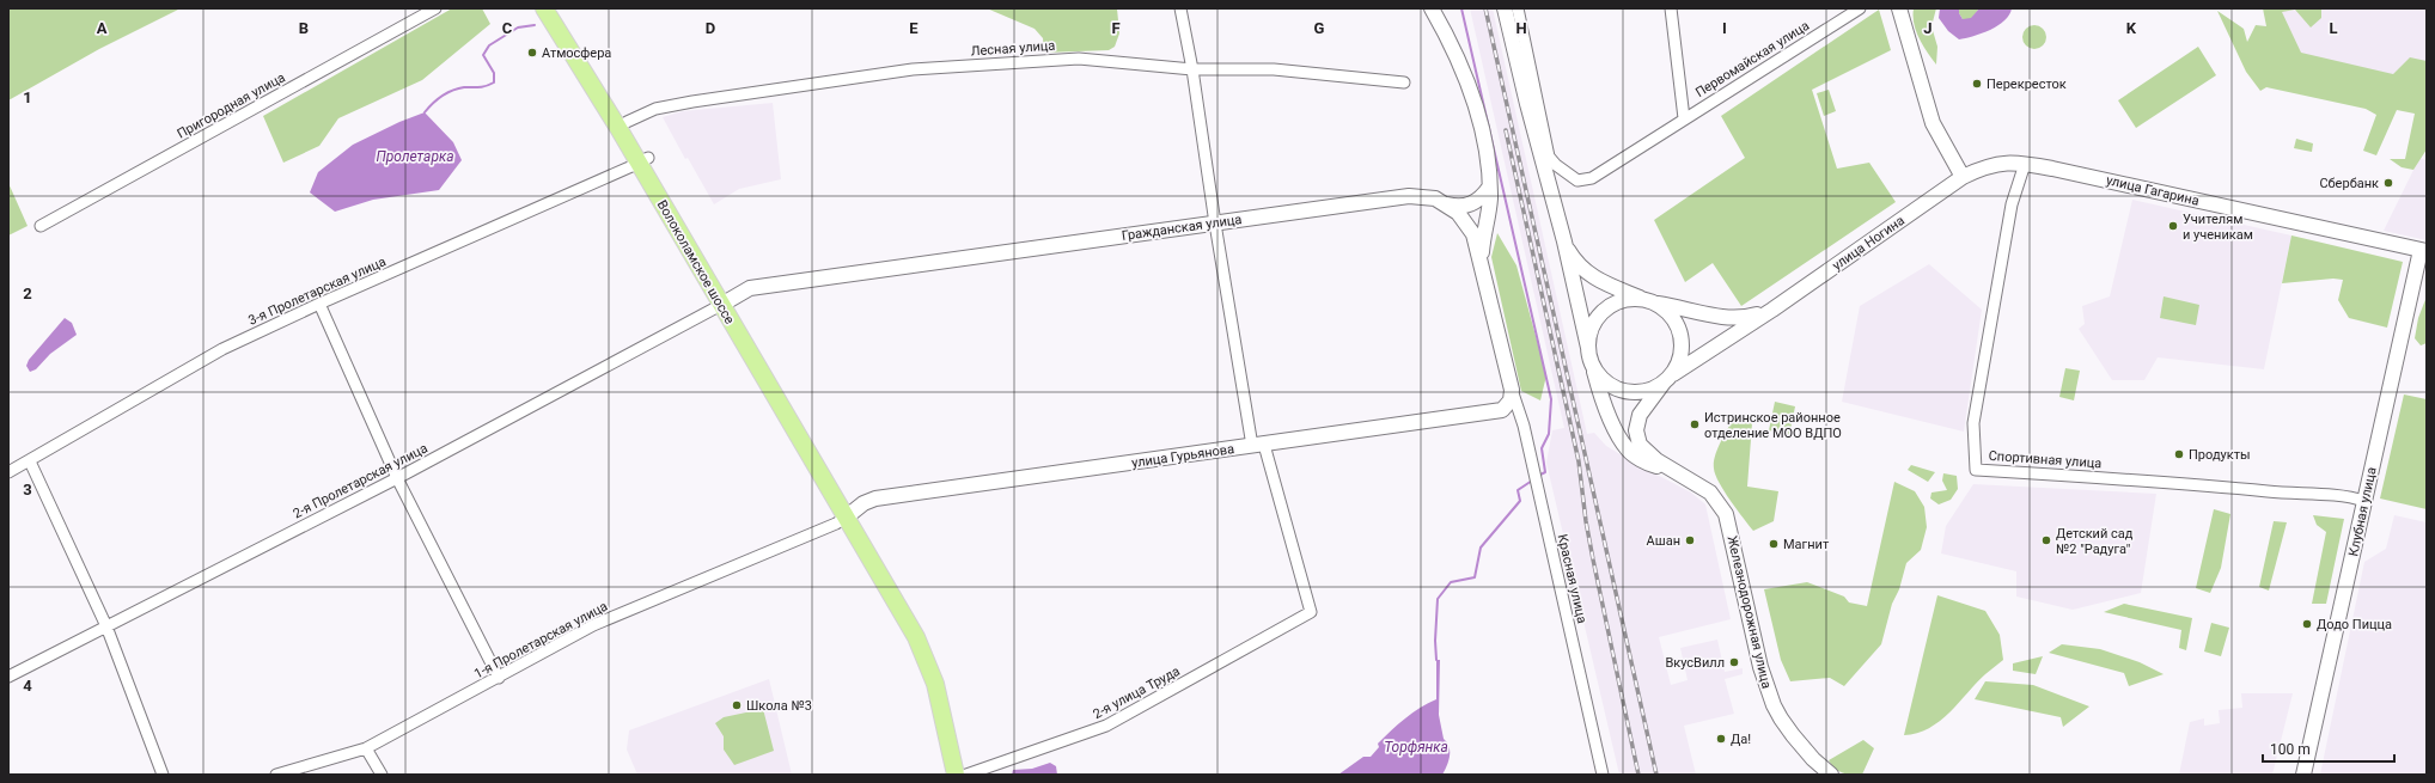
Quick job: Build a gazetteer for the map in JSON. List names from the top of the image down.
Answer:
{
  "streets": {
    "main road": ["Волоколамское шоссе"],
    "street": [
      "Лесная улица",
      "Первомайская улица",
      "Пригородная улица",
      "улица Гагарина",
      "Гражданская улица",
      "улица Ногина",
      "3-я Пролетарская улица",
      "улица Гурьянова",
      "Спортивная улица",
      "2-я Пролетарская улица",
      "Клубная улица",
      "Красная улица",
      "Железнодорожная улица",
      "1-я Пролетарская улица",
      "2-я улица Труда"
    ]
  },
  "crossings": [
    ["Лесная улица", "Волоколамское шоссе"],
    ["улица Гагарина", "улица Ногина"],
    ["улица Гагарина", "Спортивная улица"],
    ["улица Гагарина", "Клубная улица"],
    ["Гражданская улица", "Волоколамское шоссе"],
    ["Гражданская улица", "улица Гурьянова"],
    ["Гражданская улица", "2-я Пролетарская улица"],
    ["Гражданская улица", "Красная улица"],
    ["улица Ногина", "Железнодорожная улица"],
    ["Волоколамское шоссе", "3-я Пролетарская улица"],
    ["Волоколамское шоссе", "улица Гурьянова"],
    ["Волоколамское шоссе", "2-я Пролетарская улица"],
    ["Волоколамское шоссе", "1-я Пролетарская улица"],
    ["улица Гурьянова", "Красная улица"],
    ["улица Гурьянова", "1-я Пролетарская улица"],
    ["улица Гурьянова", "2-я улица Труда"],
    ["Спортивная улица", "Клубная улица"]
  ],
  "water": ["Пролетарка", "Торфянка"],
  "places": [
    "Атмосфера",
    "Перекресток",
    "Сбербанк",
    "Учителям и ученикам",
    "Истринское районное отделение МОО ВДПО",
    "Продукты",
    "Ашан",
    "Детский сад №2 \"Радуга\"",
    "Магнит",
    "Додо Пицца",
    "ВкусВилл",
    "Школа №3",
    "Да!"
  ],
  "scale_bar": "100 m",
  "grid": {
    "columns": [
      "A",
      "B",
      "C",
      "D",
      "E",
      "F",
      "G",
      "H",
      "I",
      "J",
      "K",
      "L"
    ],
    "rows": [
      "1",
      "2",
      "3",
      "4"
    ]
  }
}
